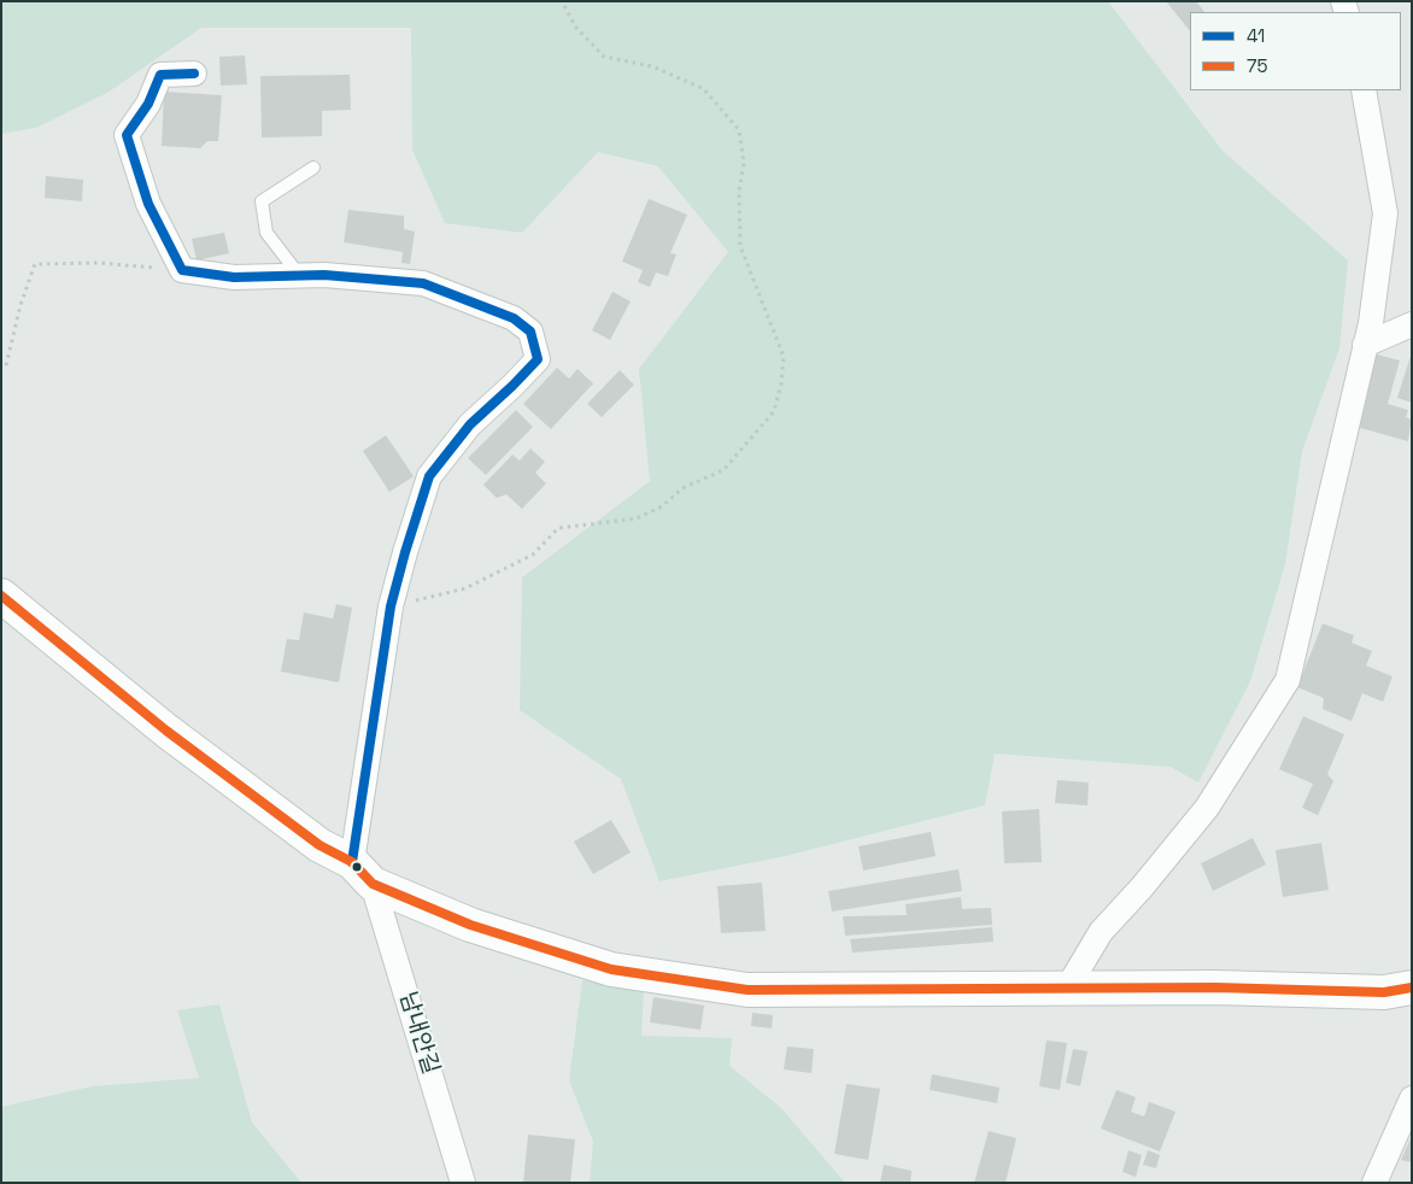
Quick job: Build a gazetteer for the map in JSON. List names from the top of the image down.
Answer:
{
  "streets": {
    "street": ["남내안길"]
  },
  "lines": ["transit line 41", "transit line 75"],
  "legend": ["41", "75"]
}
